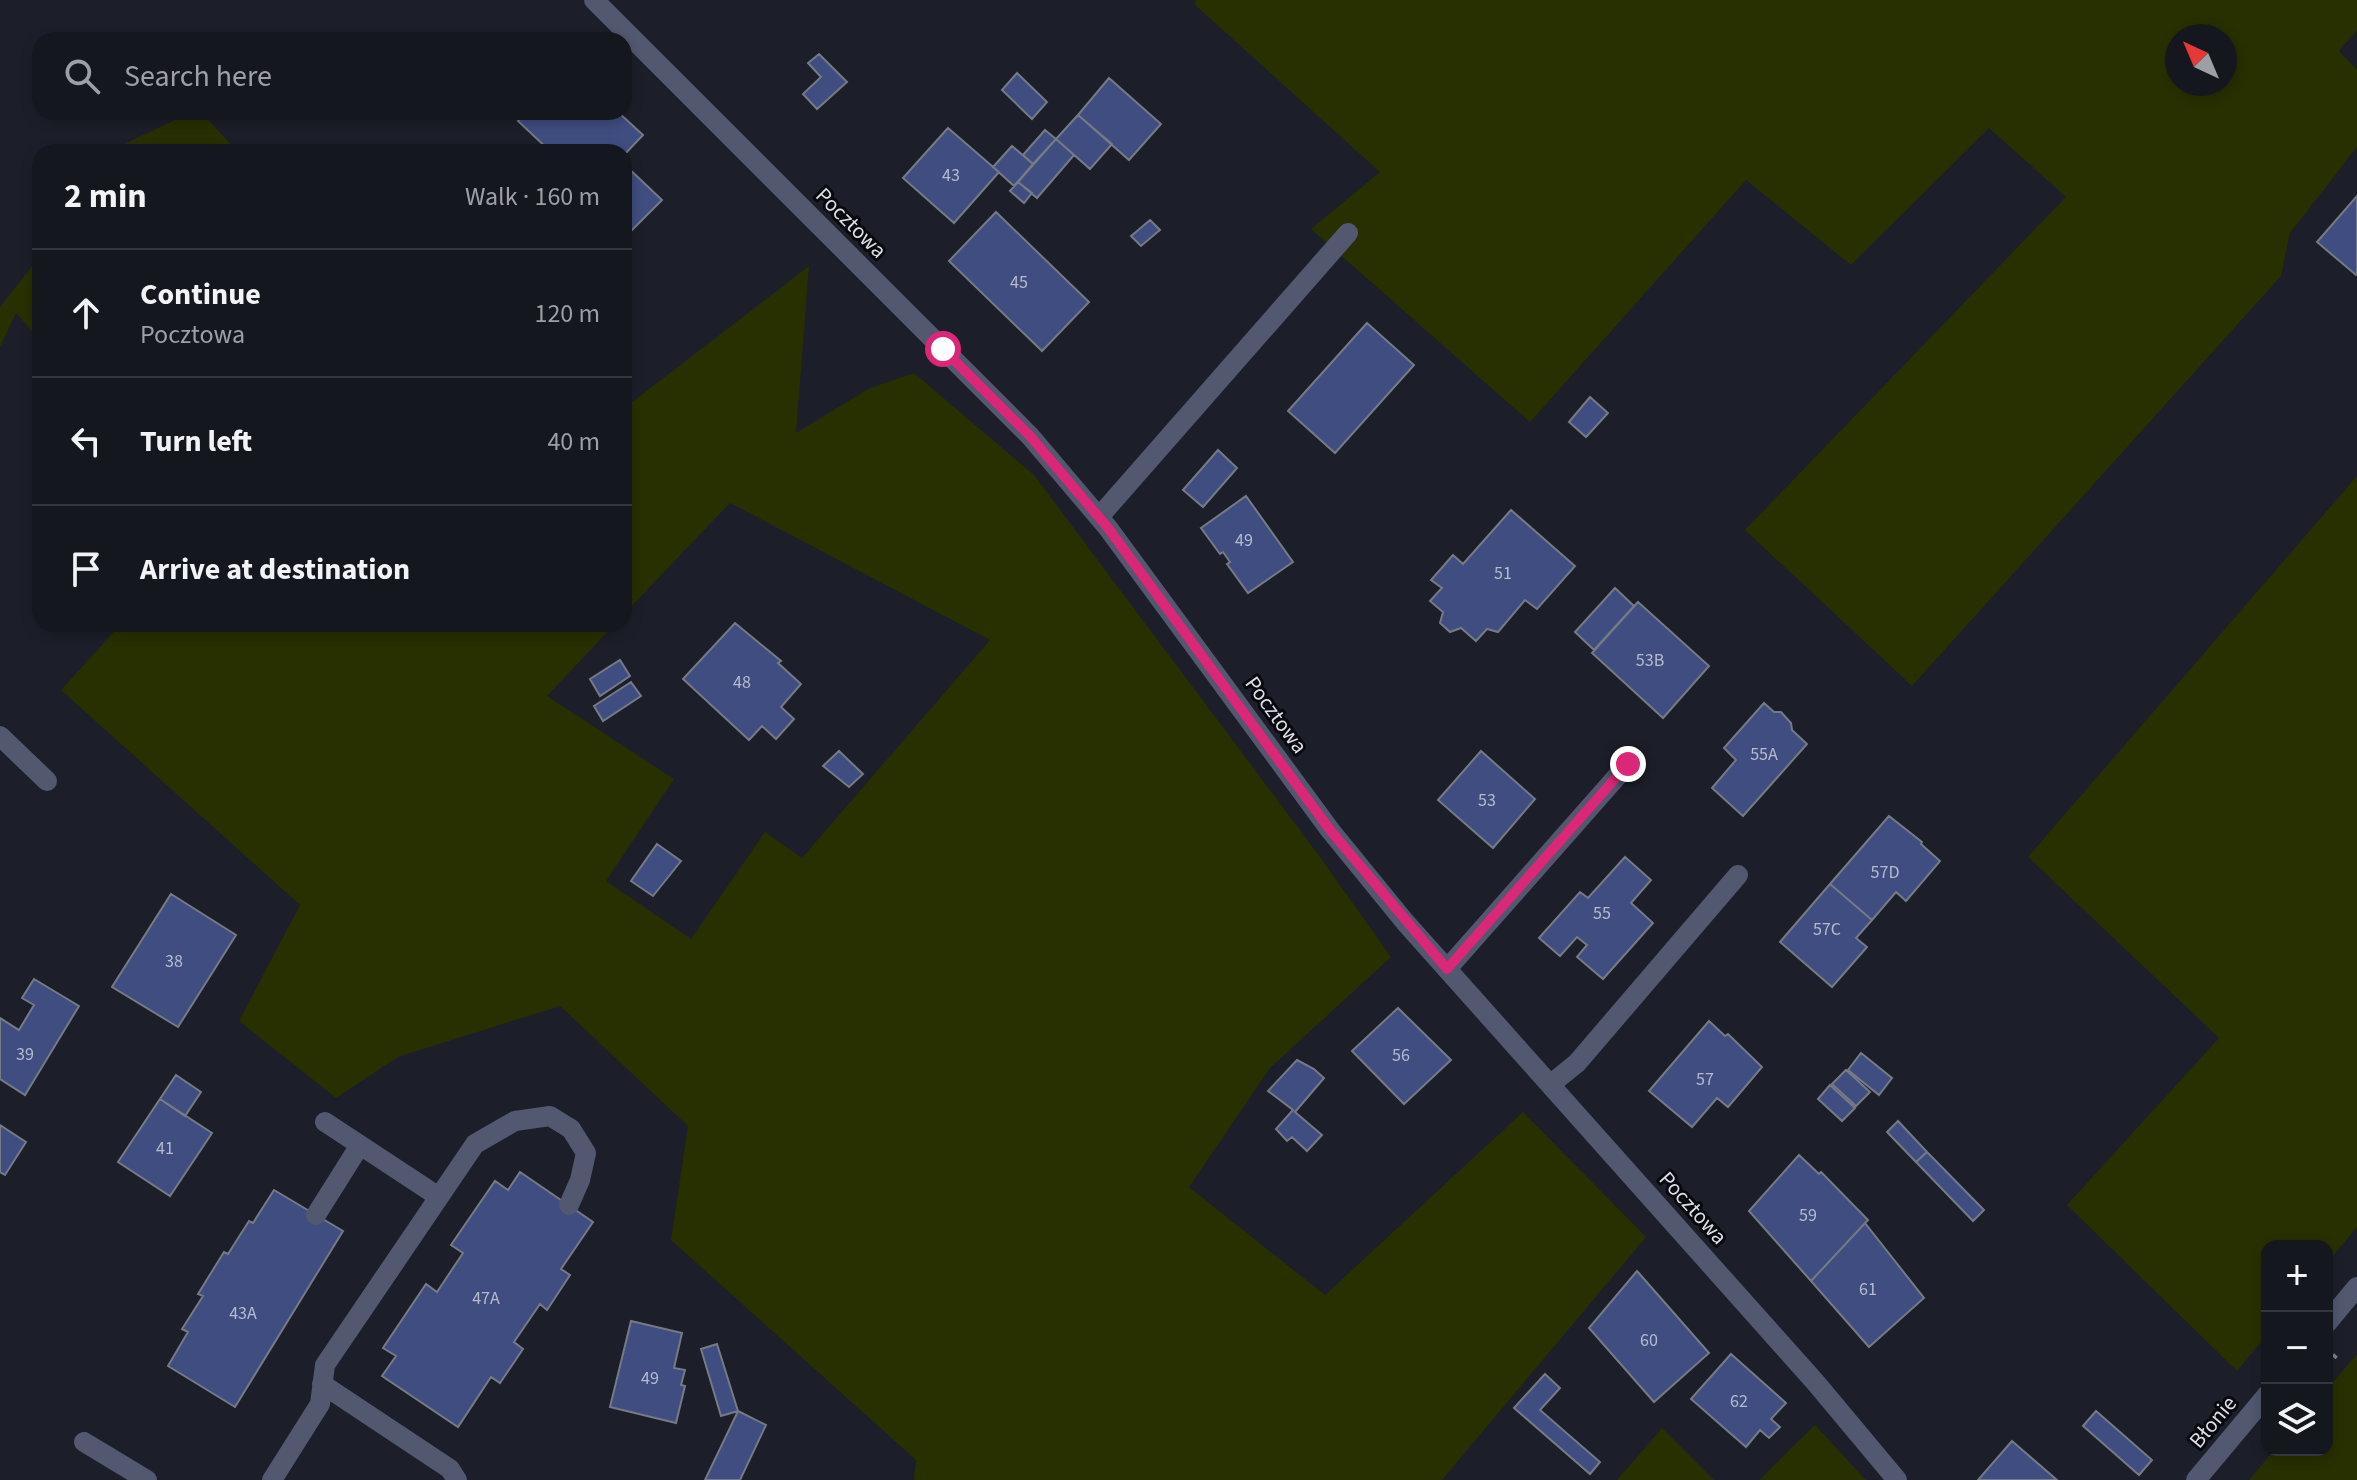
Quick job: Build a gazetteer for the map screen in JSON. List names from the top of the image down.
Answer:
{
  "streets": {
    "street": ["Pocztowa", "Błonie"]
  },
  "house_numbers": [
    "43",
    "45",
    "49",
    "51",
    "53B",
    "48",
    "55A",
    "53",
    "57D",
    "55",
    "57C",
    "38",
    "39",
    "56",
    "57",
    "41",
    "59",
    "61",
    "47A",
    "43A",
    "60",
    "49",
    "62"
  ],
  "north": "top left",
  "page": {
    "search": "Search here",
    "heading": ["2 min", "Walk · 160 m"],
    "list": [
      ["Continue", "Pocztowa", "120 m"],
      ["Turn left", "40 m"],
      "Arrive at destination"
    ],
    "map_buttons": ["+", "−"]
  }
}
